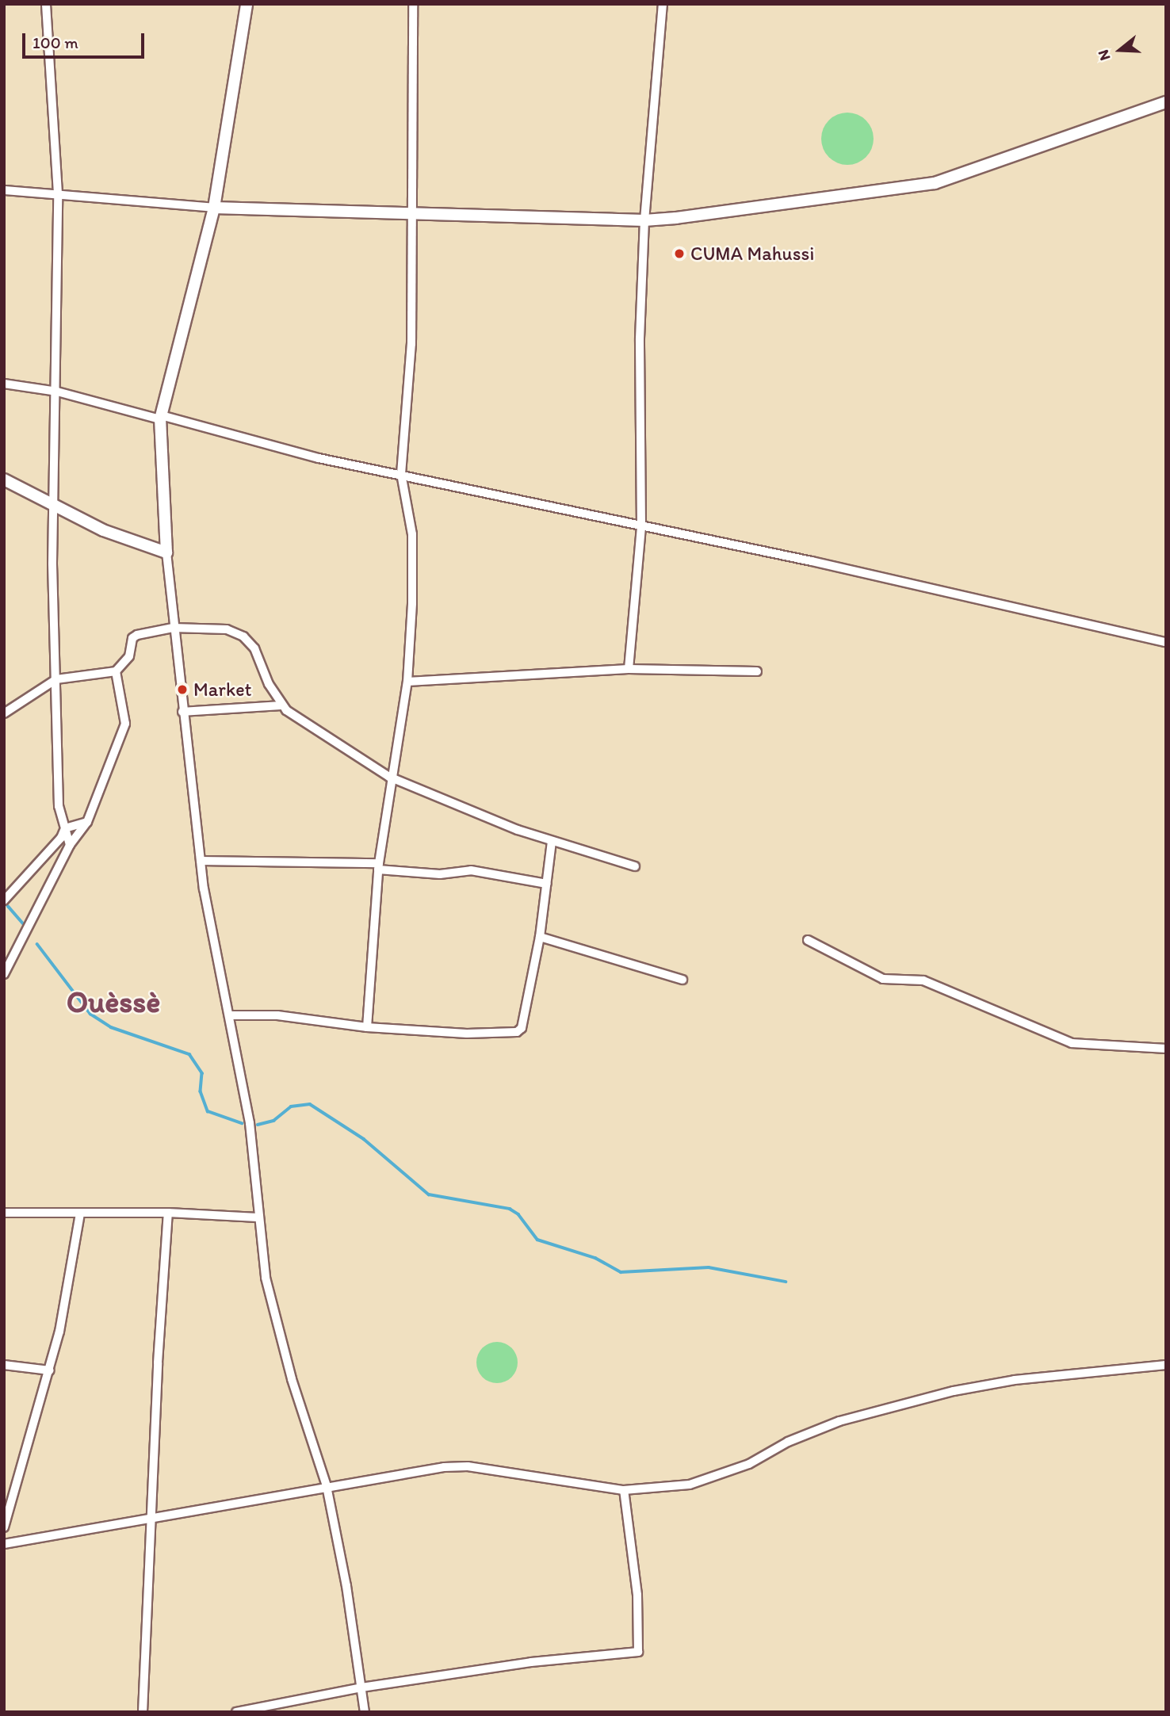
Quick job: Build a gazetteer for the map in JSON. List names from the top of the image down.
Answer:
{
  "districts": ["Ouèssè"],
  "places": ["CUMA Mahussi", "Market"],
  "scale_bar": "100 m",
  "north": "left"
}
